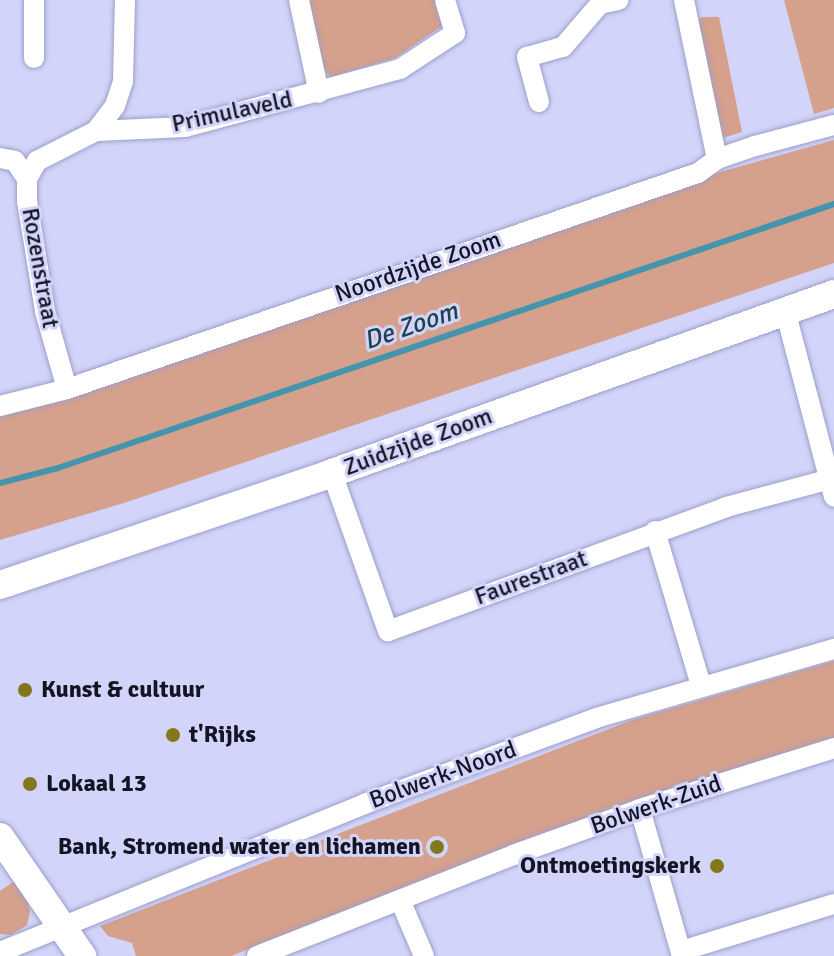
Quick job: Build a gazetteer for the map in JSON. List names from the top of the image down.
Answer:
{
  "streets": {
    "main road": ["Zuidzijde Zoom"],
    "street": [
      "Primulaveld",
      "Noordzijde Zoom",
      "Rozenstraat",
      "Faurestraat",
      "Bolwerk-Noord",
      "Bolwerk-Zuid"
    ]
  },
  "crossings": [
    ["Primulaveld", "Rozenstraat"],
    ["Noordzijde Zoom", "Rozenstraat"],
    ["Zuidzijde Zoom", "Faurestraat"]
  ],
  "water": ["De Zoom"],
  "places": [
    "Kunst & cultuur",
    "t'Rijks",
    "Lokaal 13",
    "Bank, Stromend water en lichamen",
    "Ontmoetingskerk"
  ]
}
